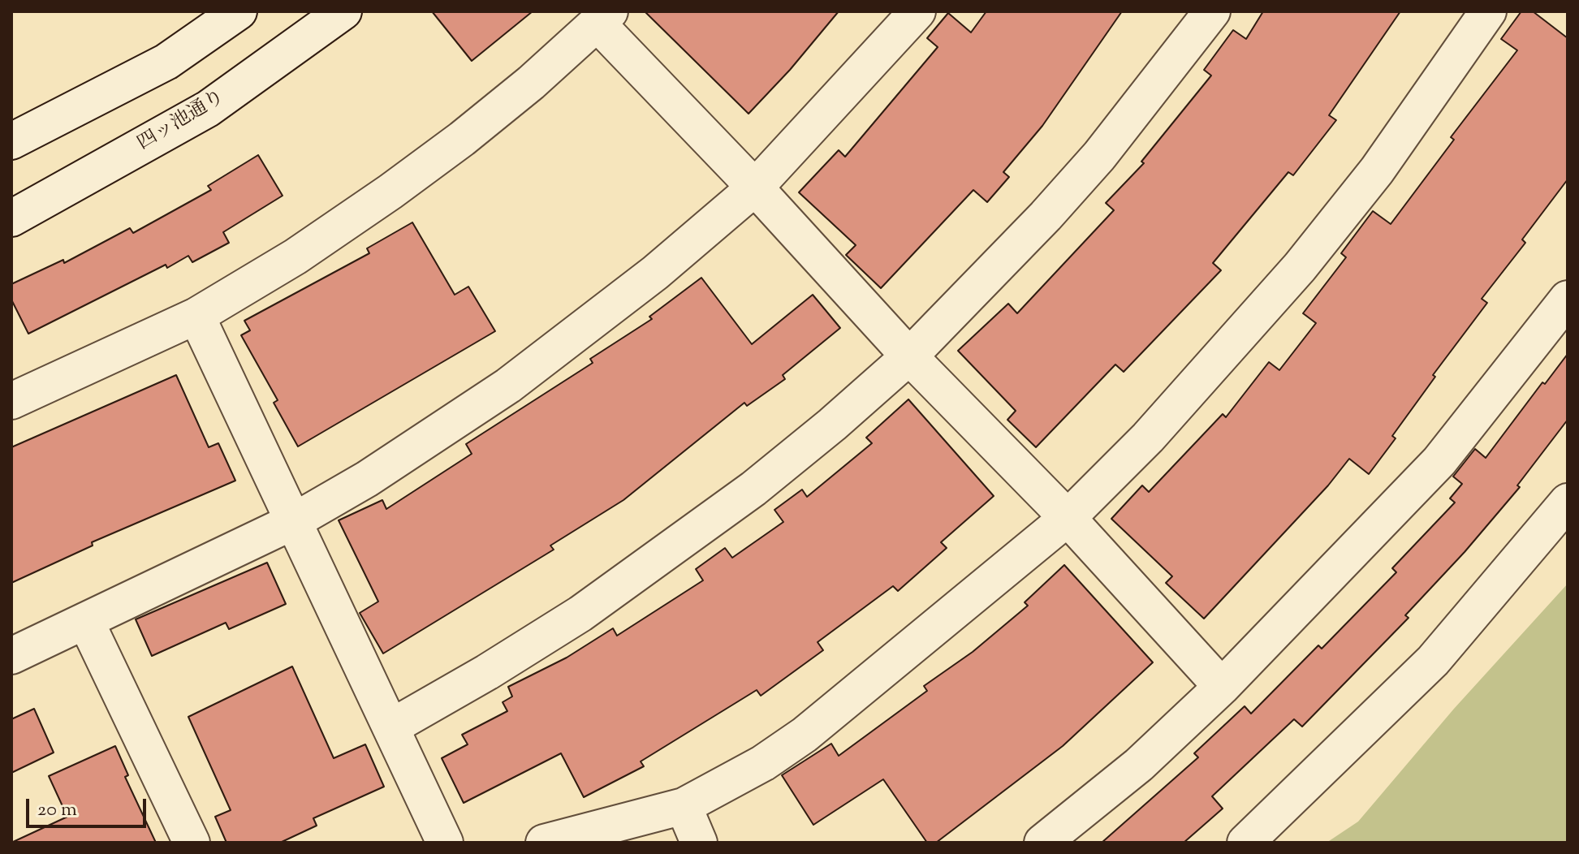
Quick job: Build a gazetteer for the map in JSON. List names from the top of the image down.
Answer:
{
  "streets": {
    "street": ["四ッ池通り"]
  },
  "scale_bar": "20 m"
}
